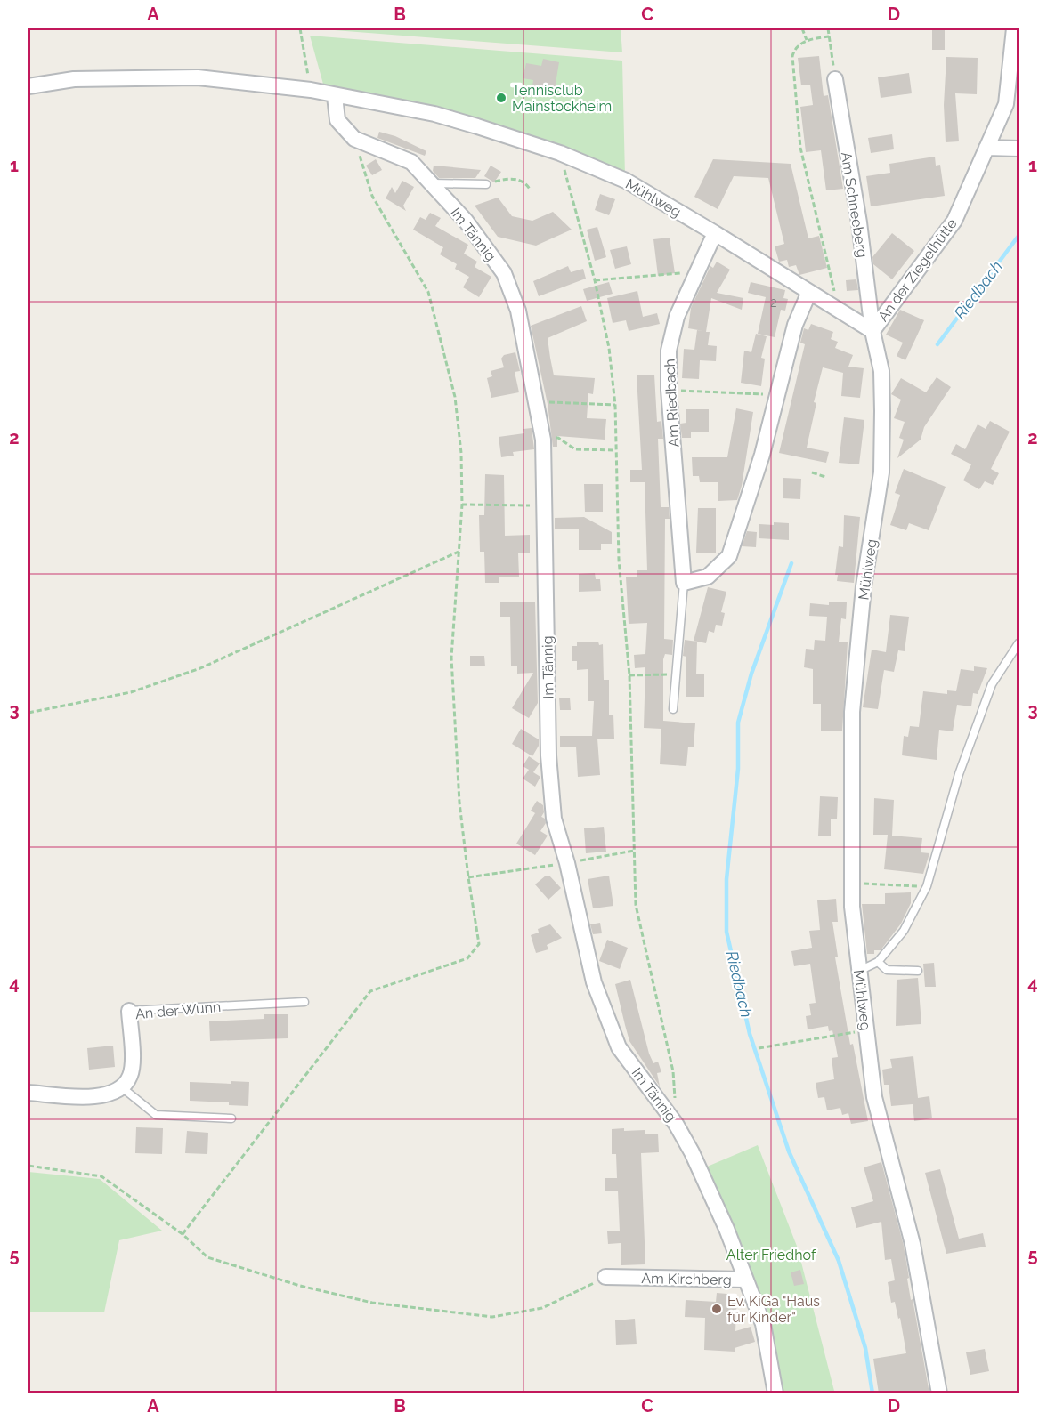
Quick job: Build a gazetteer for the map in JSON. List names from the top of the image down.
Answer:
{
  "streets": {
    "street": [
      "Mühlweg",
      "Am Schneeberg",
      "Im Tännig",
      "An der Ziegelhütte",
      "Am Riedbach",
      "An der Wunn",
      "Am Kirchberg"
    ]
  },
  "crossings": [
    ["Mühlweg", "Am Schneeberg"],
    ["Mühlweg", "Im Tännig"],
    ["Mühlweg", "An der Ziegelhütte"],
    ["Mühlweg", "Am Riedbach"],
    ["Am Schneeberg", "An der Ziegelhütte"],
    ["Im Tännig", "Am Kirchberg"]
  ],
  "water": ["Riedbach"],
  "parks": ["Alter Friedhof"],
  "places": ["Tennisclub Mainstockheim", "Ev. KiGa \"Haus für Kinder\""],
  "house_numbers": ["2"],
  "grid": {
    "columns": [
      "A",
      "B",
      "C",
      "D"
    ],
    "rows": [
      "1",
      "2",
      "3",
      "4",
      "5"
    ]
  }
}
